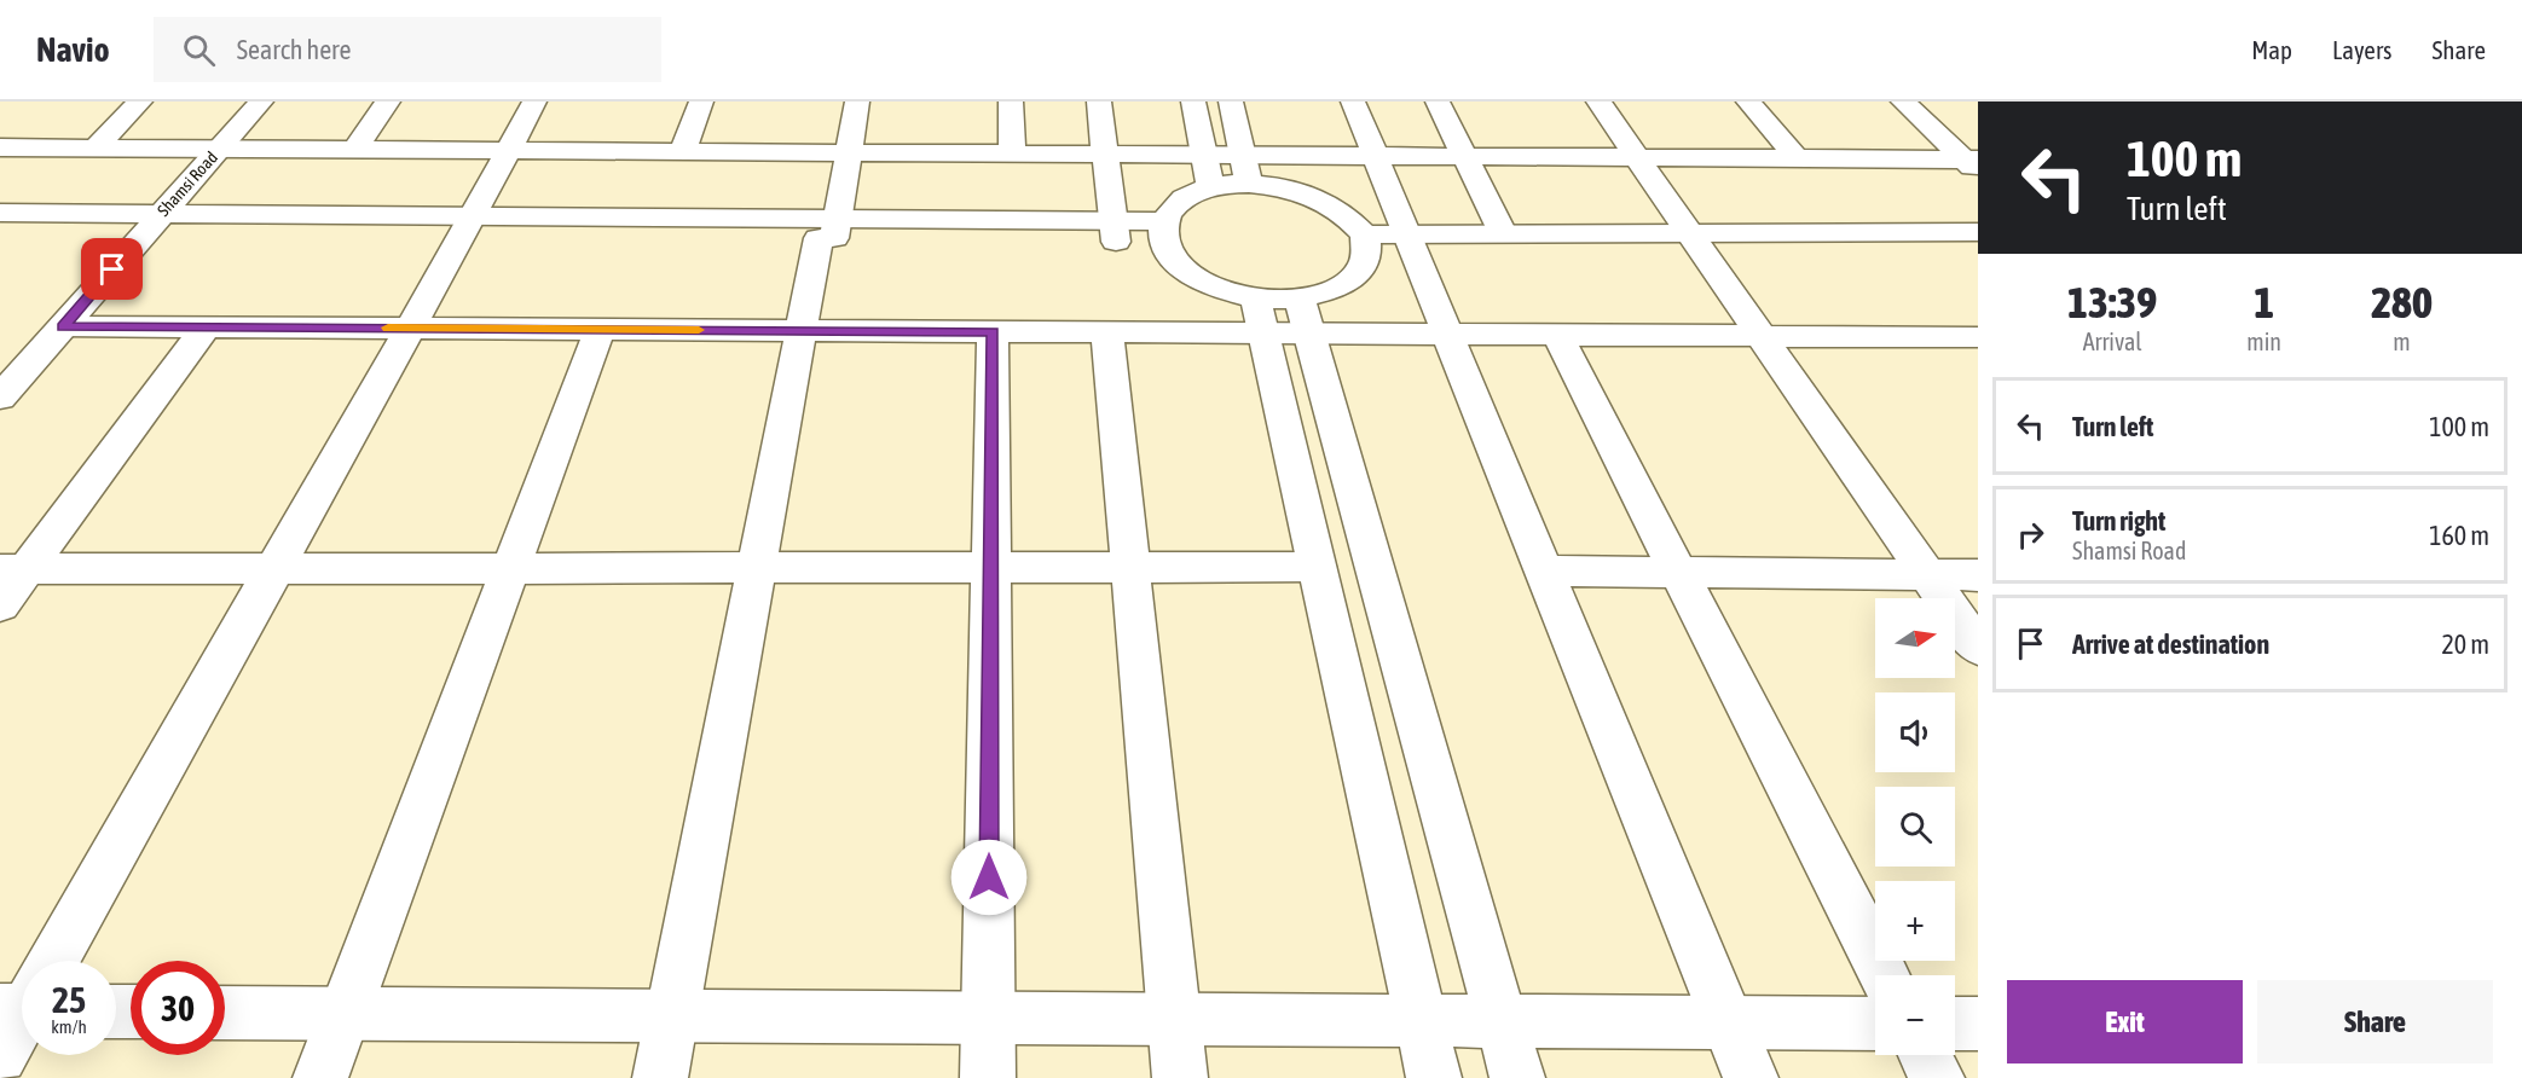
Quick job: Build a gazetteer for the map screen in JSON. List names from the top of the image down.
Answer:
{
  "streets": {
    "street": ["Shamsi Road"]
  },
  "north": "right",
  "page": {
    "header": "Navio",
    "search": "Search here",
    "nav": ["Map", "Layers", "Share"],
    "turn": ["100 m", "Turn left"],
    "eta": [
      "13:39",
      "Arrival",
      "1",
      "min",
      "280",
      "m"
    ],
    "list": [
      {
        "name": "Turn left",
        "value": "100 m"
      },
      {
        "name": "Turn right",
        "note": "Shamsi Road",
        "value": "160 m"
      },
      {
        "name": "Arrive at destination",
        "value": "20 m"
      }
    ],
    "map_buttons": ["+", "−"],
    "speed": "25 km/h",
    "limit": "30",
    "buttons": ["Exit", "Share"]
  }
}
